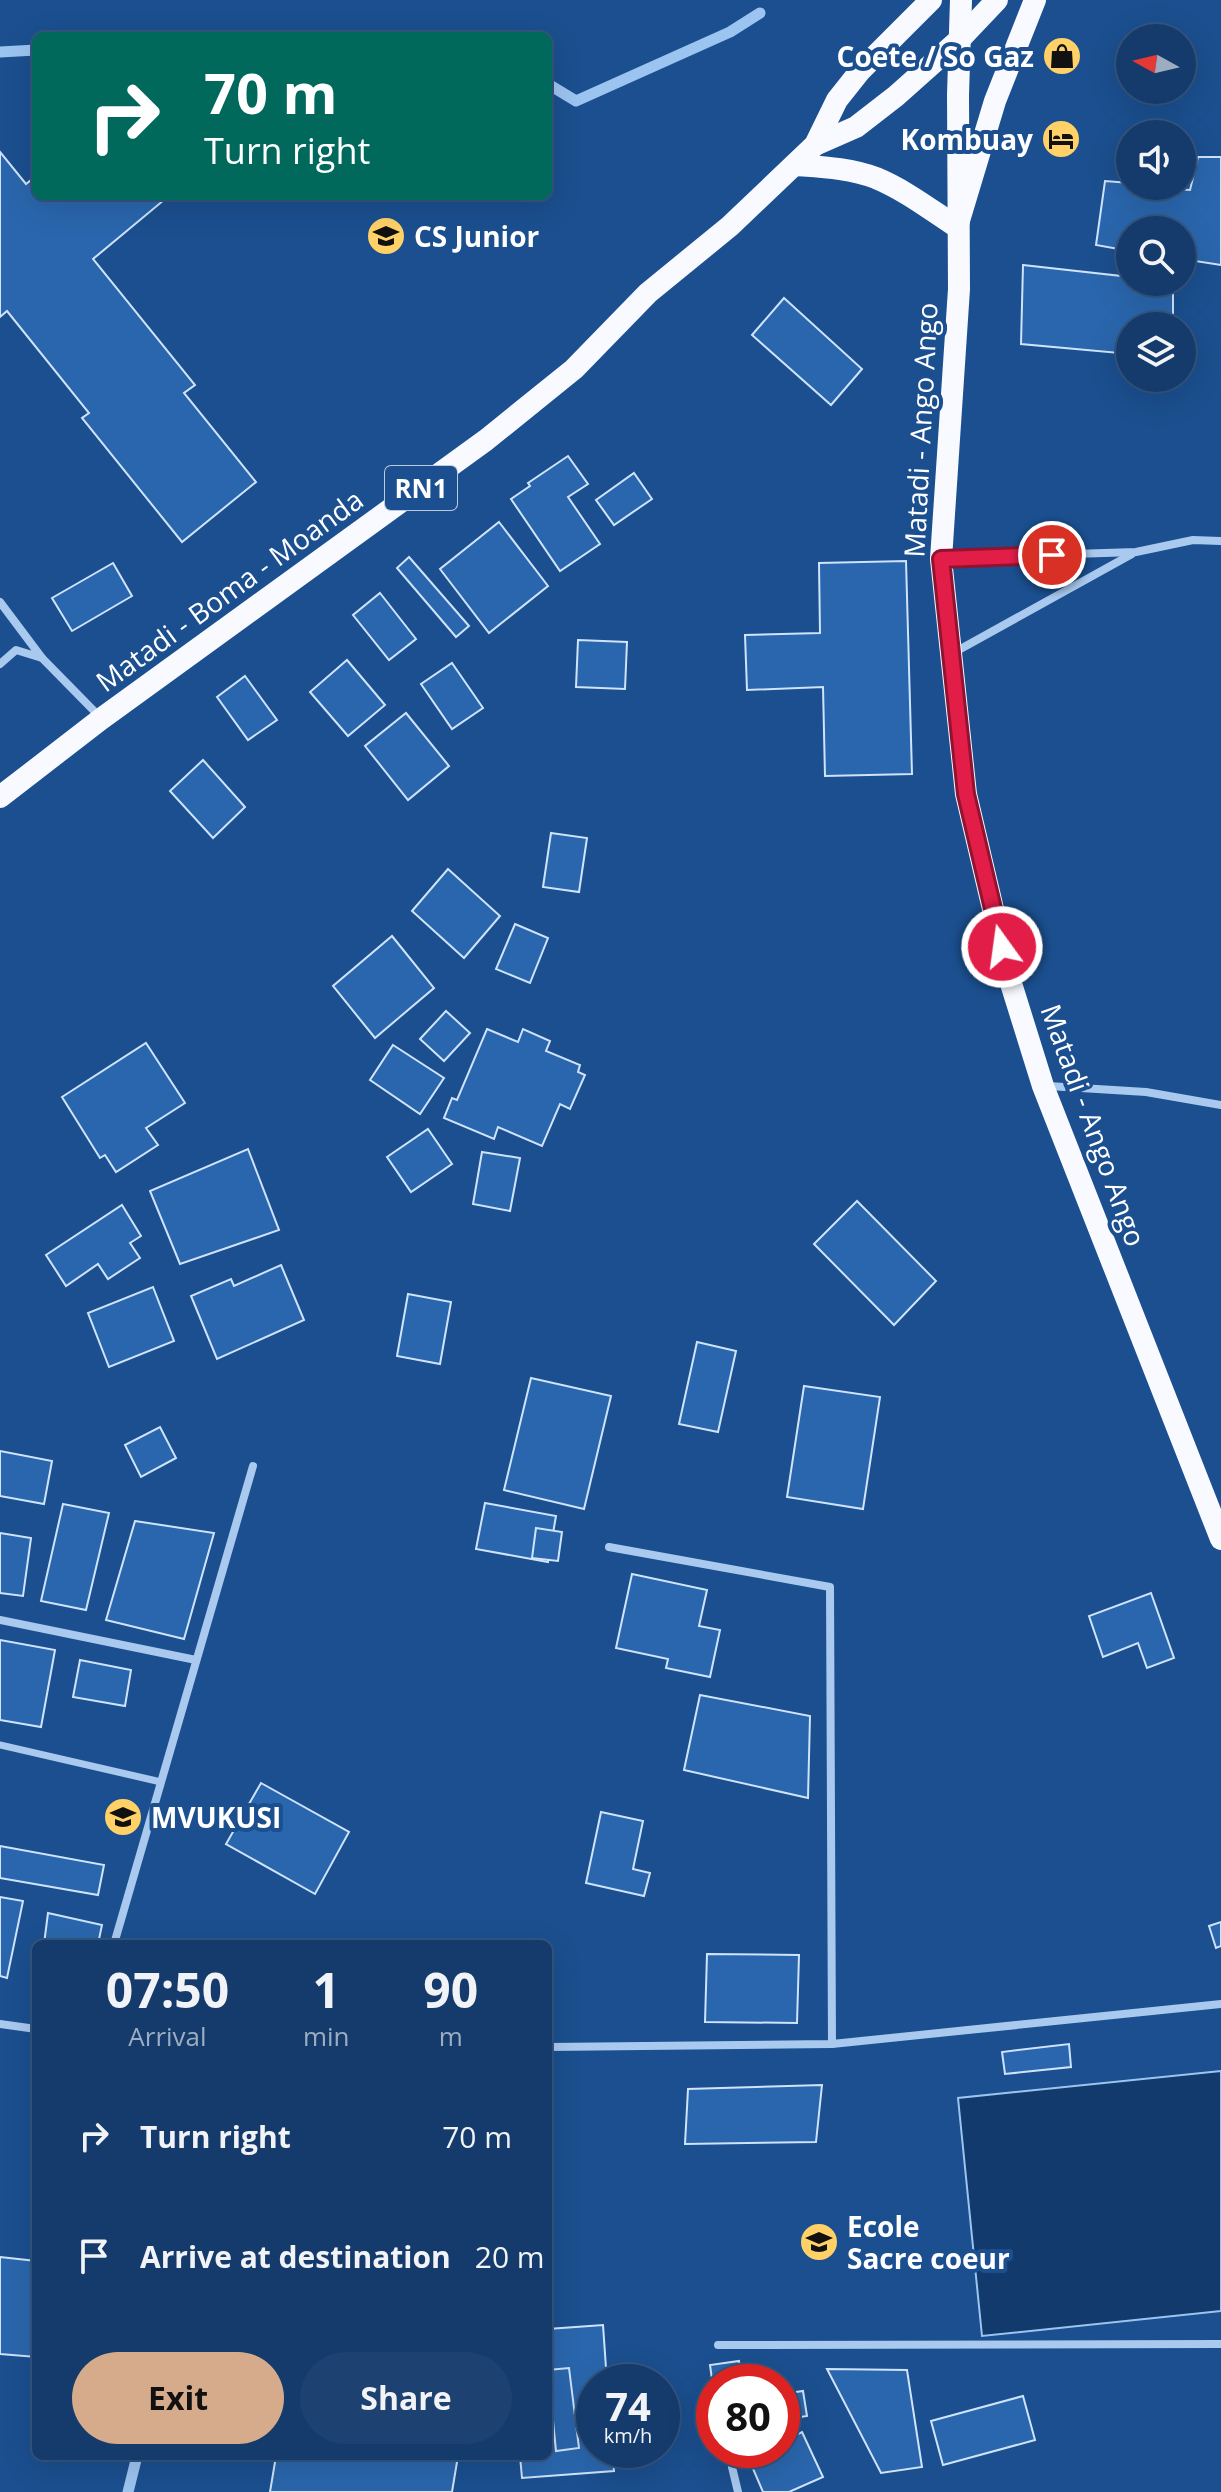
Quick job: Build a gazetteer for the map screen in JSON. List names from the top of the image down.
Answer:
{
  "streets": {
    "highway": ["Matadi - Ango Ango", "RN1", "Matadi - Boma - Moanda"]
  },
  "crossings": [
    ["Matadi - Ango Ango", "Matadi - Boma - Moanda"]
  ],
  "places": {
    "shop": ["Coete / So Gaz"],
    "hotel": ["Kombuay"],
    "school or university": ["CS Junior", "MVUKUSI", "Ecole Sacre coeur"]
  },
  "north": "left",
  "page": {
    "turn": ["70 m", "Turn right"],
    "eta": [
      "07:50",
      "Arrival",
      "1",
      "min",
      "90",
      "m"
    ],
    "list": [
      {
        "name": "Turn right",
        "value": "70 m"
      },
      {
        "name": "Arrive at destination",
        "value": "20 m"
      }
    ],
    "buttons": ["Exit", "Share"],
    "speed": "74 km/h",
    "limit": "80"
  }
}
